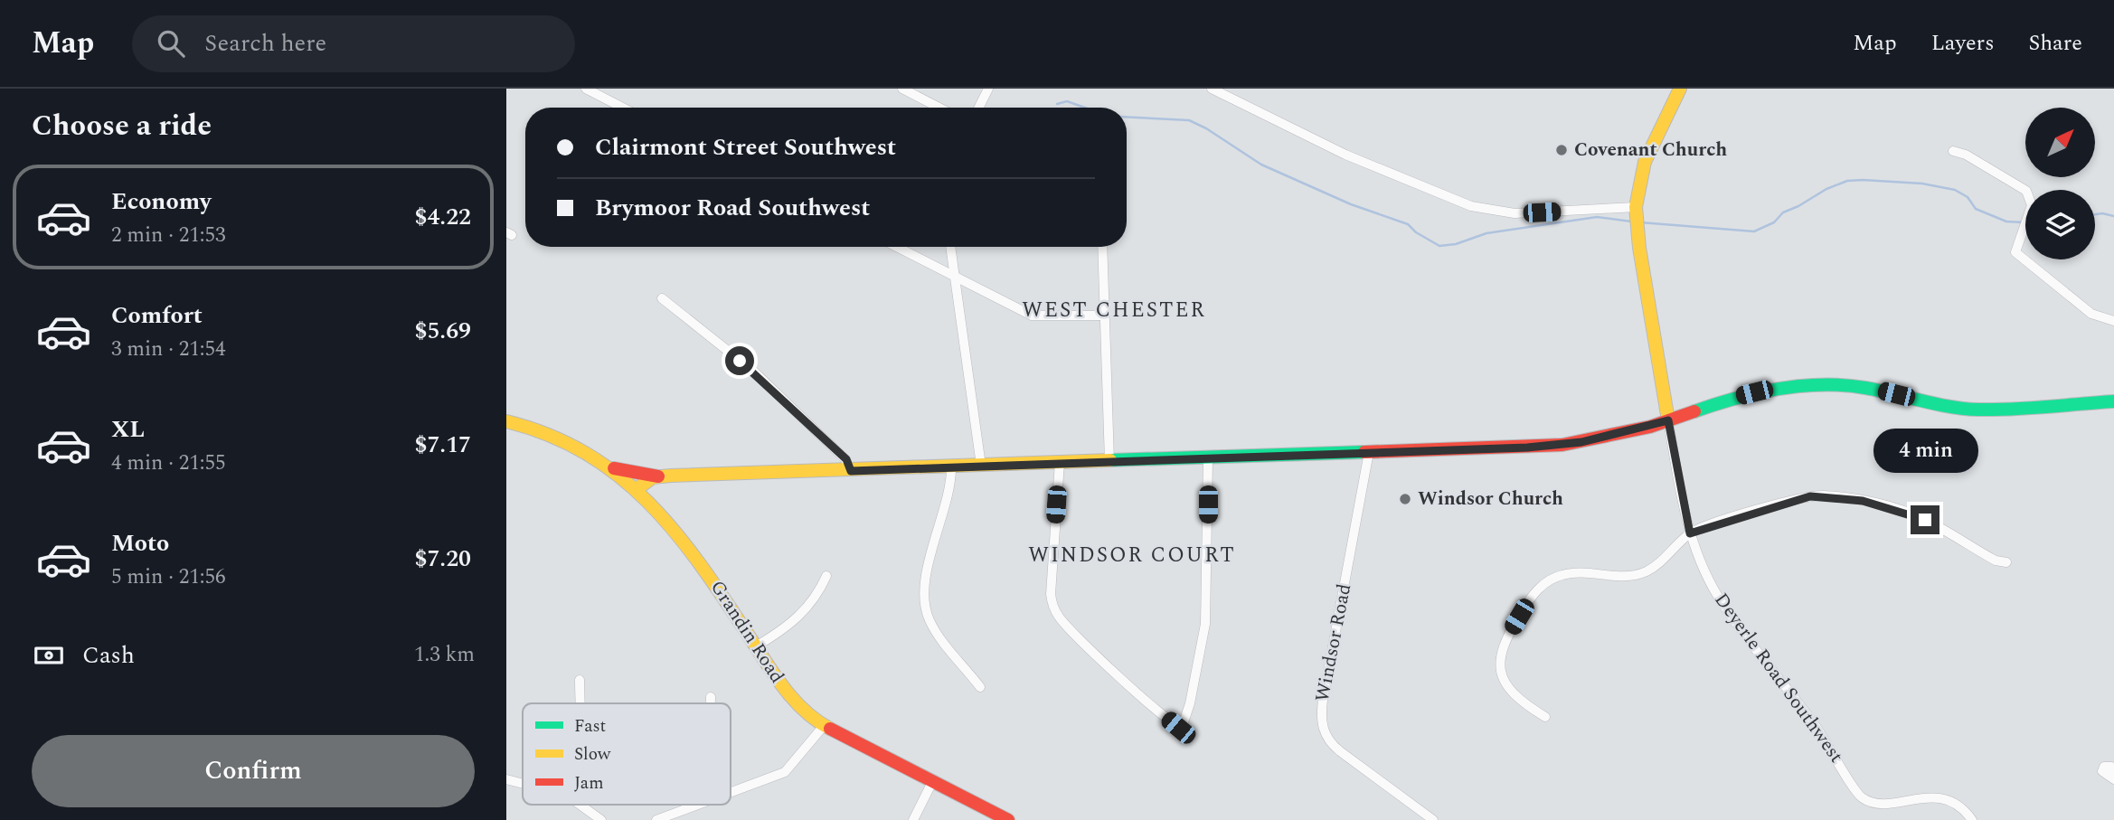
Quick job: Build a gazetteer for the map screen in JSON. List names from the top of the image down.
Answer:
{
  "streets": {
    "street": ["Grandin Road", "Windsor Road", "Deyerle Road Southwest"]
  },
  "districts": ["WEST CHESTER", "WINDSOR COURT"],
  "places": ["Covenant Church", "Windsor Church"],
  "legend": ["Fast", "Slow", "Jam"],
  "north": "top right",
  "page": {
    "header": "Map",
    "search": "Search here",
    "nav": ["Map", "Layers", "Share"],
    "heading": "Choose a ride",
    "banner": ["Clairmont Street Southwest", "Brymoor Road Southwest"],
    "list": [
      {
        "name": "Economy",
        "note": "2 min · 21:53",
        "value": "$4.22"
      },
      {
        "name": "Comfort",
        "note": "3 min · 21:54",
        "value": "$5.69"
      },
      {
        "name": "XL",
        "note": "4 min · 21:55",
        "value": "$7.17"
      },
      {
        "name": "Moto",
        "note": "5 min · 21:56",
        "value": "$7.20"
      }
    ],
    "bubble": "4 min",
    "pay": ["Cash", "1.3 km"],
    "buttons": "Confirm"
  }
}
